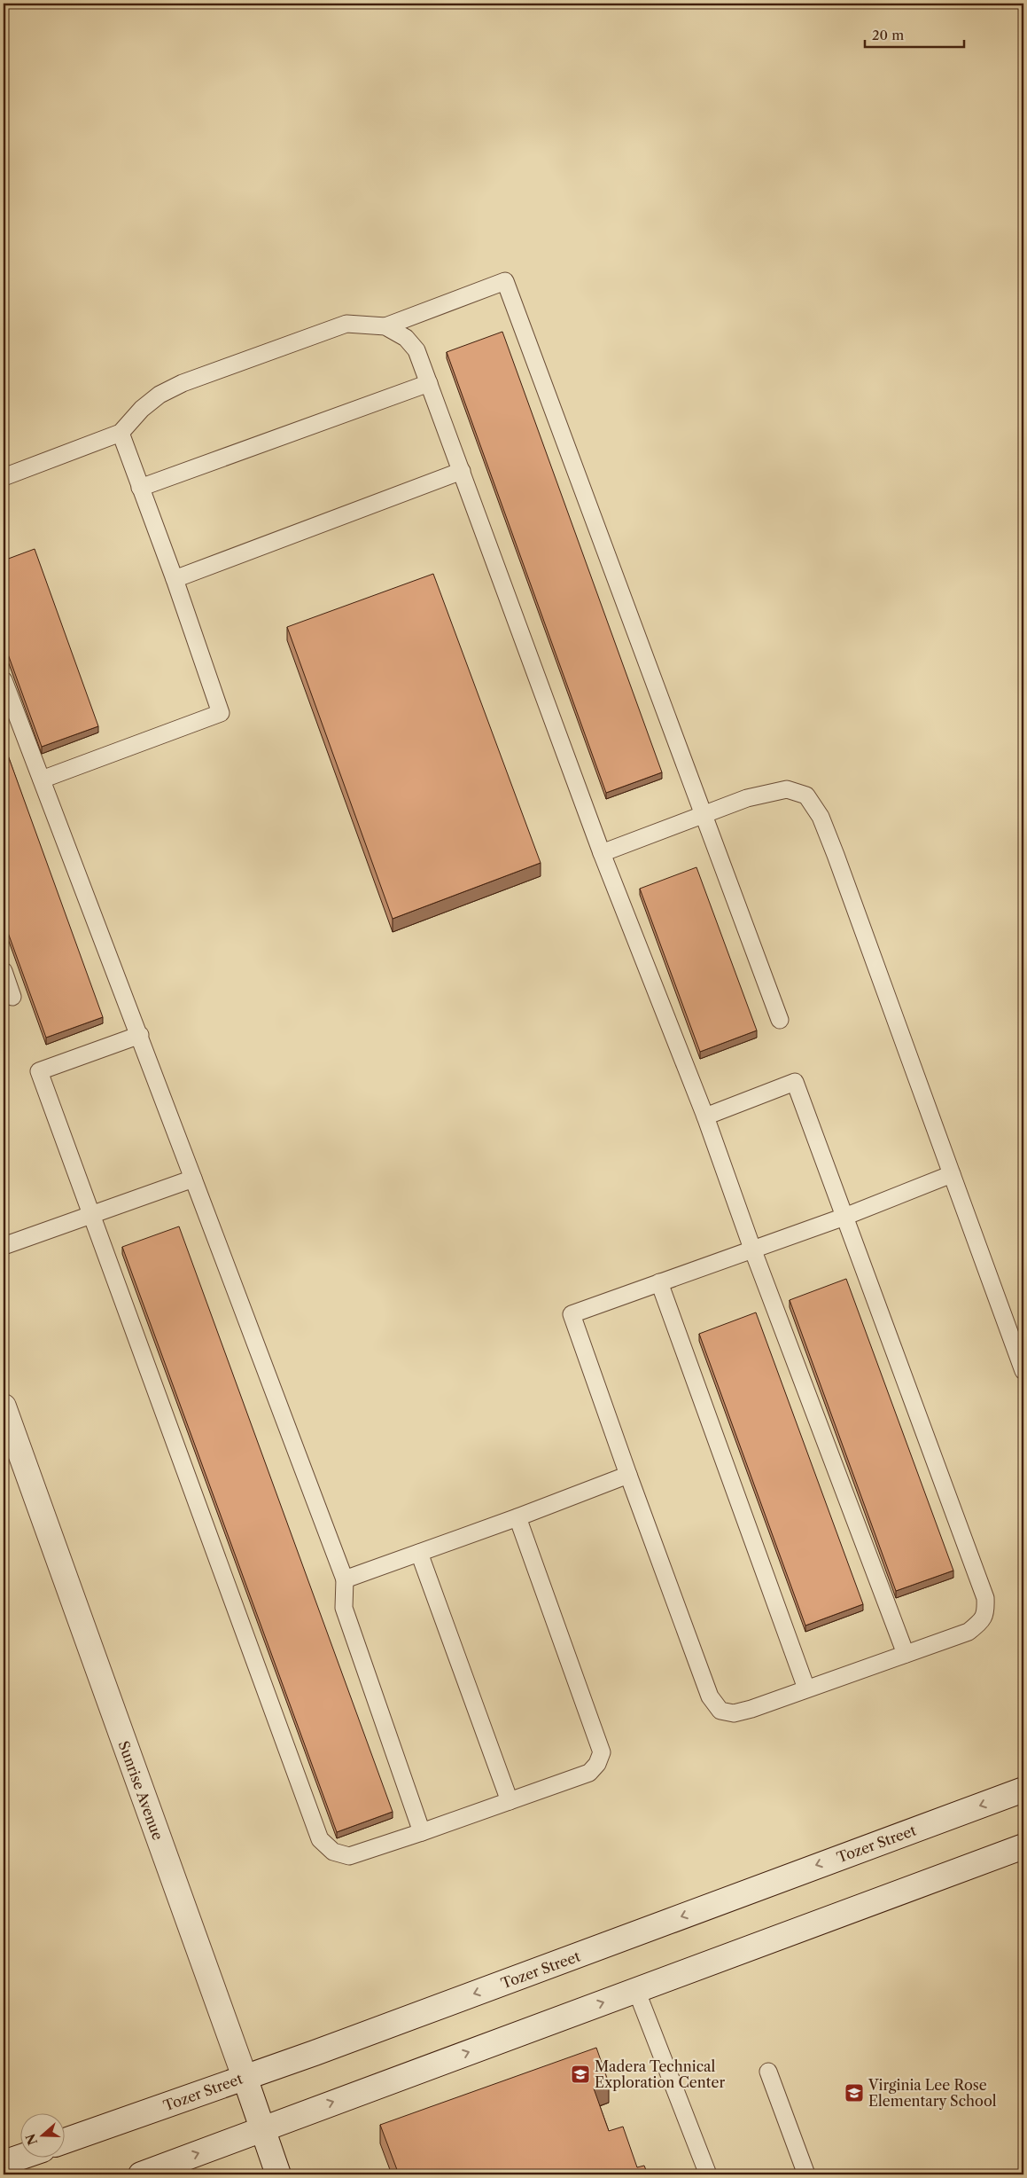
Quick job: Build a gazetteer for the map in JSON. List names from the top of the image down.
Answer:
{
  "streets": {
    "street": ["Sunrise Avenue", "Tozer Street"]
  },
  "crossings": [
    ["Sunrise Avenue", "Tozer Street"]
  ],
  "places": {
    "school or university": ["Madera Technical Exploration Center", "Virginia Lee Rose Elementary School"]
  },
  "scale_bar": "20 m",
  "north": "left"
}
